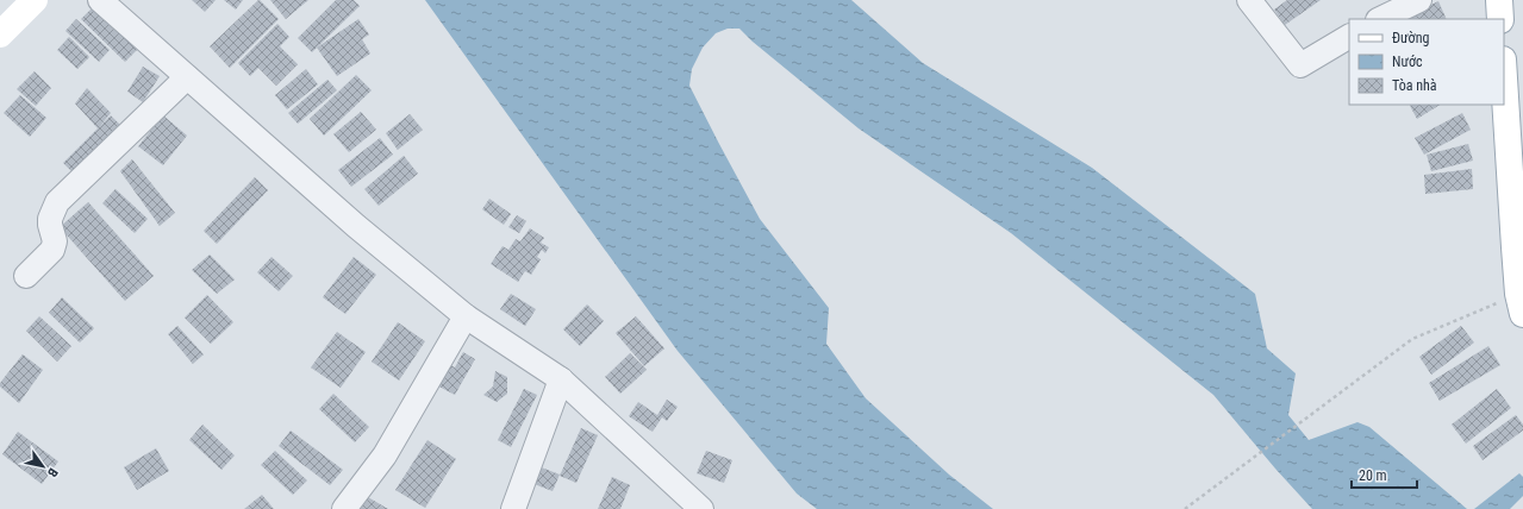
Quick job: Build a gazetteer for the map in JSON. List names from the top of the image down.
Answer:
{
  "legend": ["Đường", "Nước", "Tòa nhà"],
  "scale_bar": "20 m",
  "north": "bottom right"
}
